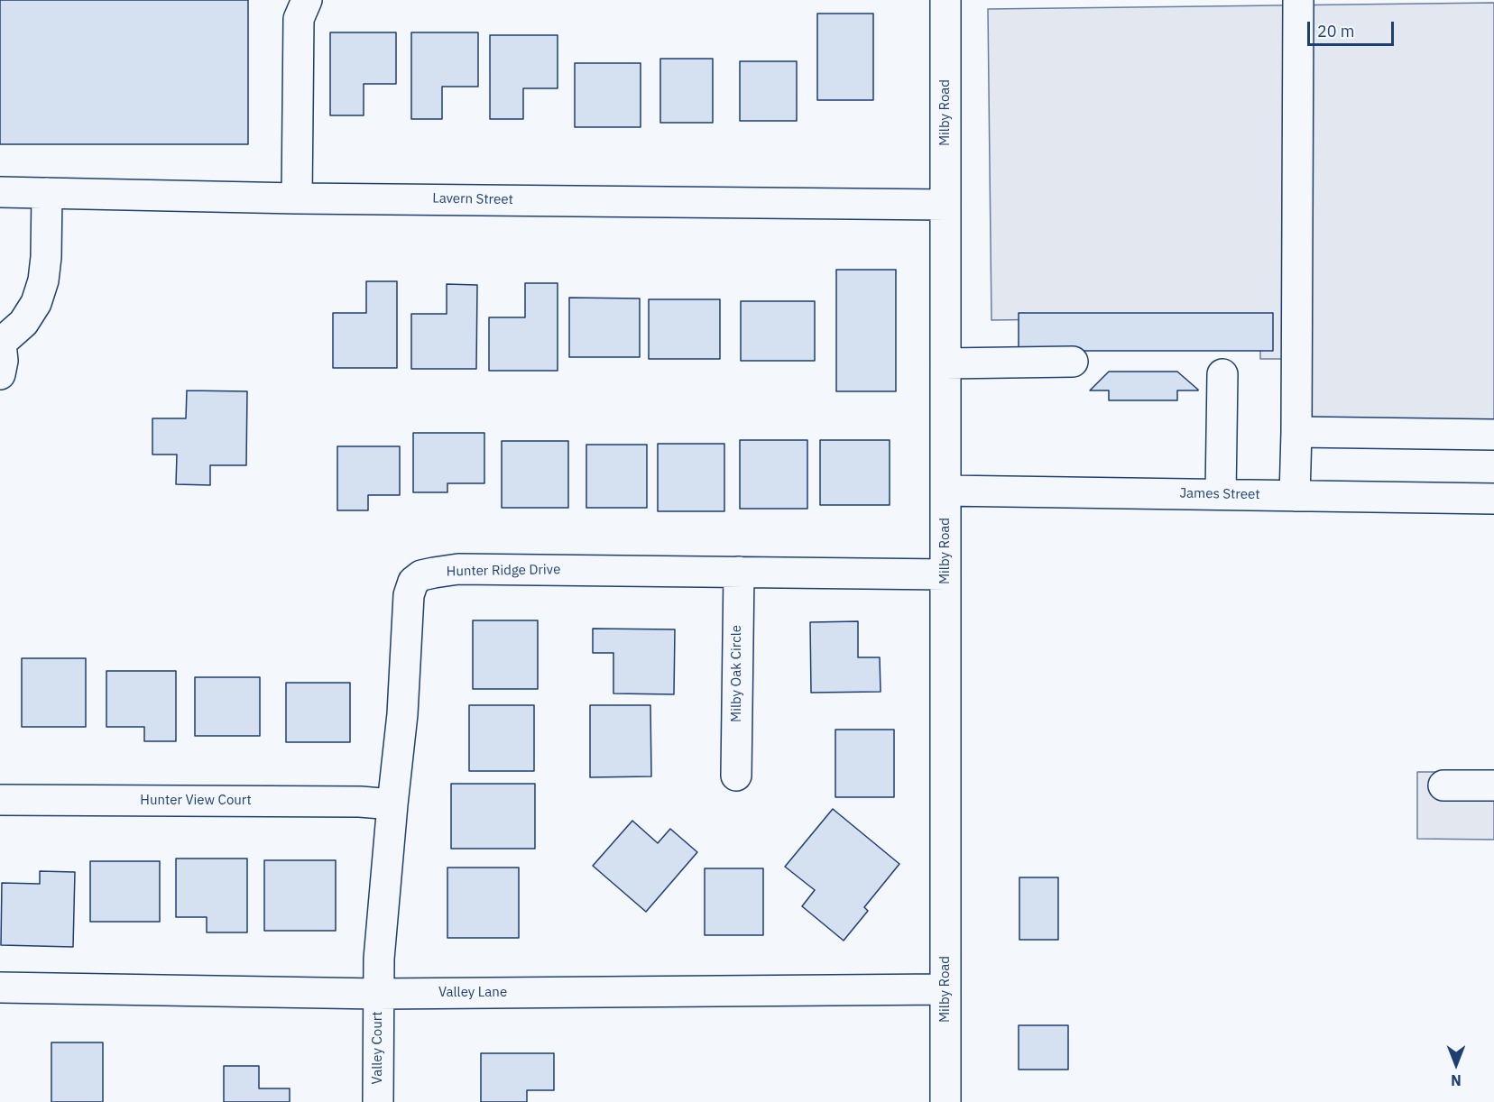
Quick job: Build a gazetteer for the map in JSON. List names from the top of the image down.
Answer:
{
  "streets": {
    "street": [
      "Milby Road",
      "Lavern Street",
      "James Street",
      "Hunter Ridge Drive",
      "Milby Oak Circle",
      "Hunter View Court",
      "Valley Lane",
      "Valley Court"
    ]
  },
  "crossings": [
    ["Milby Road", "Lavern Street"],
    ["Milby Road", "James Street"],
    ["Milby Road", "Hunter Ridge Drive"],
    ["Milby Road", "Valley Lane"],
    ["Hunter Ridge Drive", "Milby Oak Circle"],
    ["Hunter Ridge Drive", "Hunter View Court"],
    ["Hunter Ridge Drive", "Valley Lane"],
    ["Hunter Ridge Drive", "Valley Court"],
    ["Valley Lane", "Valley Court"]
  ],
  "scale_bar": "20 m",
  "north": "bottom"
}
